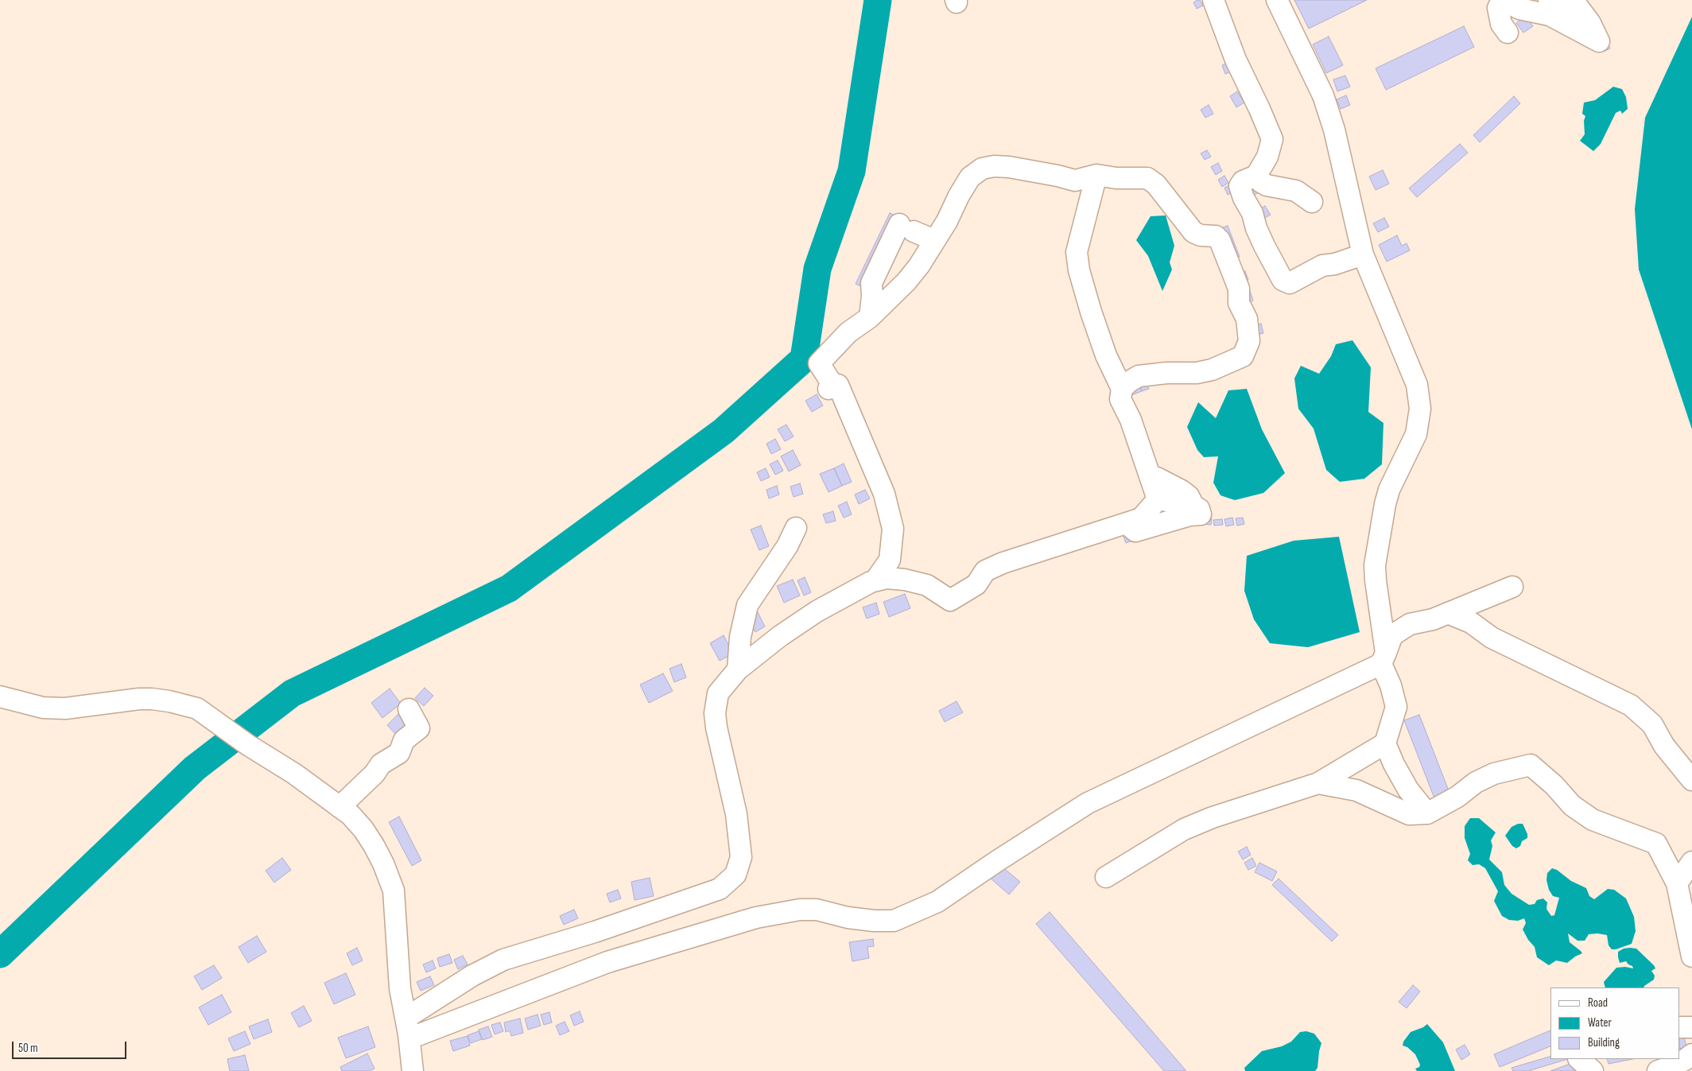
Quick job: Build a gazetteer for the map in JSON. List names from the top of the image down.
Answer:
{
  "legend": ["Road", "Water", "Building"],
  "scale_bar": "50 m"
}
